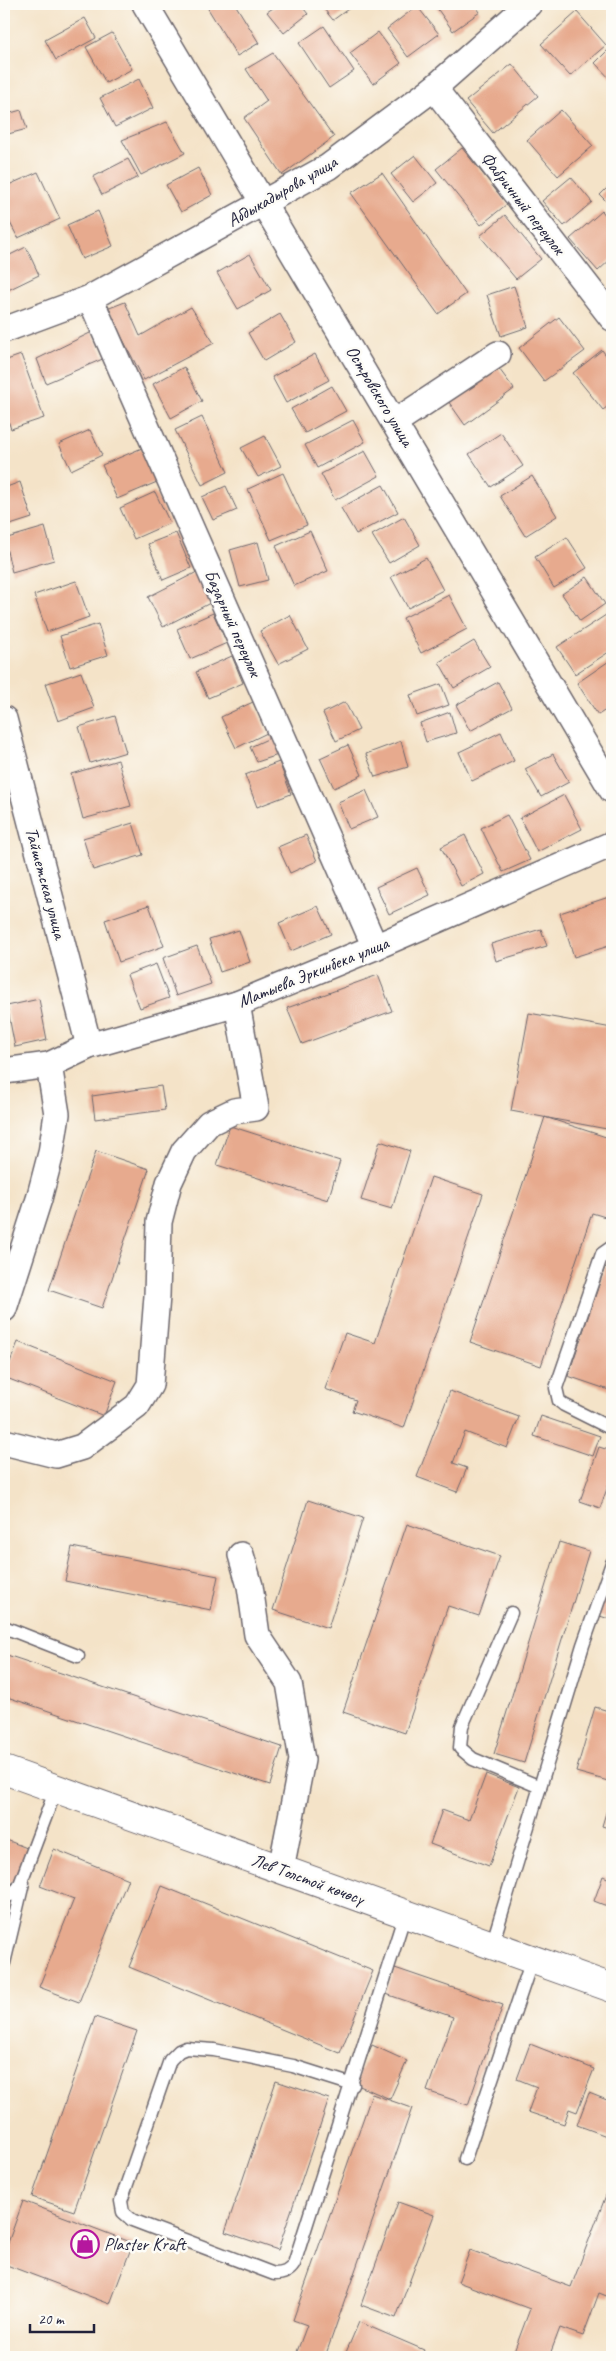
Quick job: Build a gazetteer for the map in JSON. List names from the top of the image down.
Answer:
{
  "streets": {
    "main road": ["Лев Толстой көчөсү"],
    "street": [
      "Абдыкадырова улица",
      "Фабричный переулок",
      "Островского улица",
      "Базарный переулок",
      "Тайшетская улица",
      "Матыева Эркинбека улица"
    ]
  },
  "crossings": [
    ["Абдыкадырова улица", "Фабричный переулок"],
    ["Абдыкадырова улица", "Островского улица"],
    ["Абдыкадырова улица", "Базарный переулок"],
    ["Базарный переулок", "Матыева Эркинбека улица"],
    ["Тайшетская улица", "Матыева Эркинбека улица"]
  ],
  "places": {
    "shop": ["Plaster Kraft"]
  },
  "scale_bar": "20 m"
}
